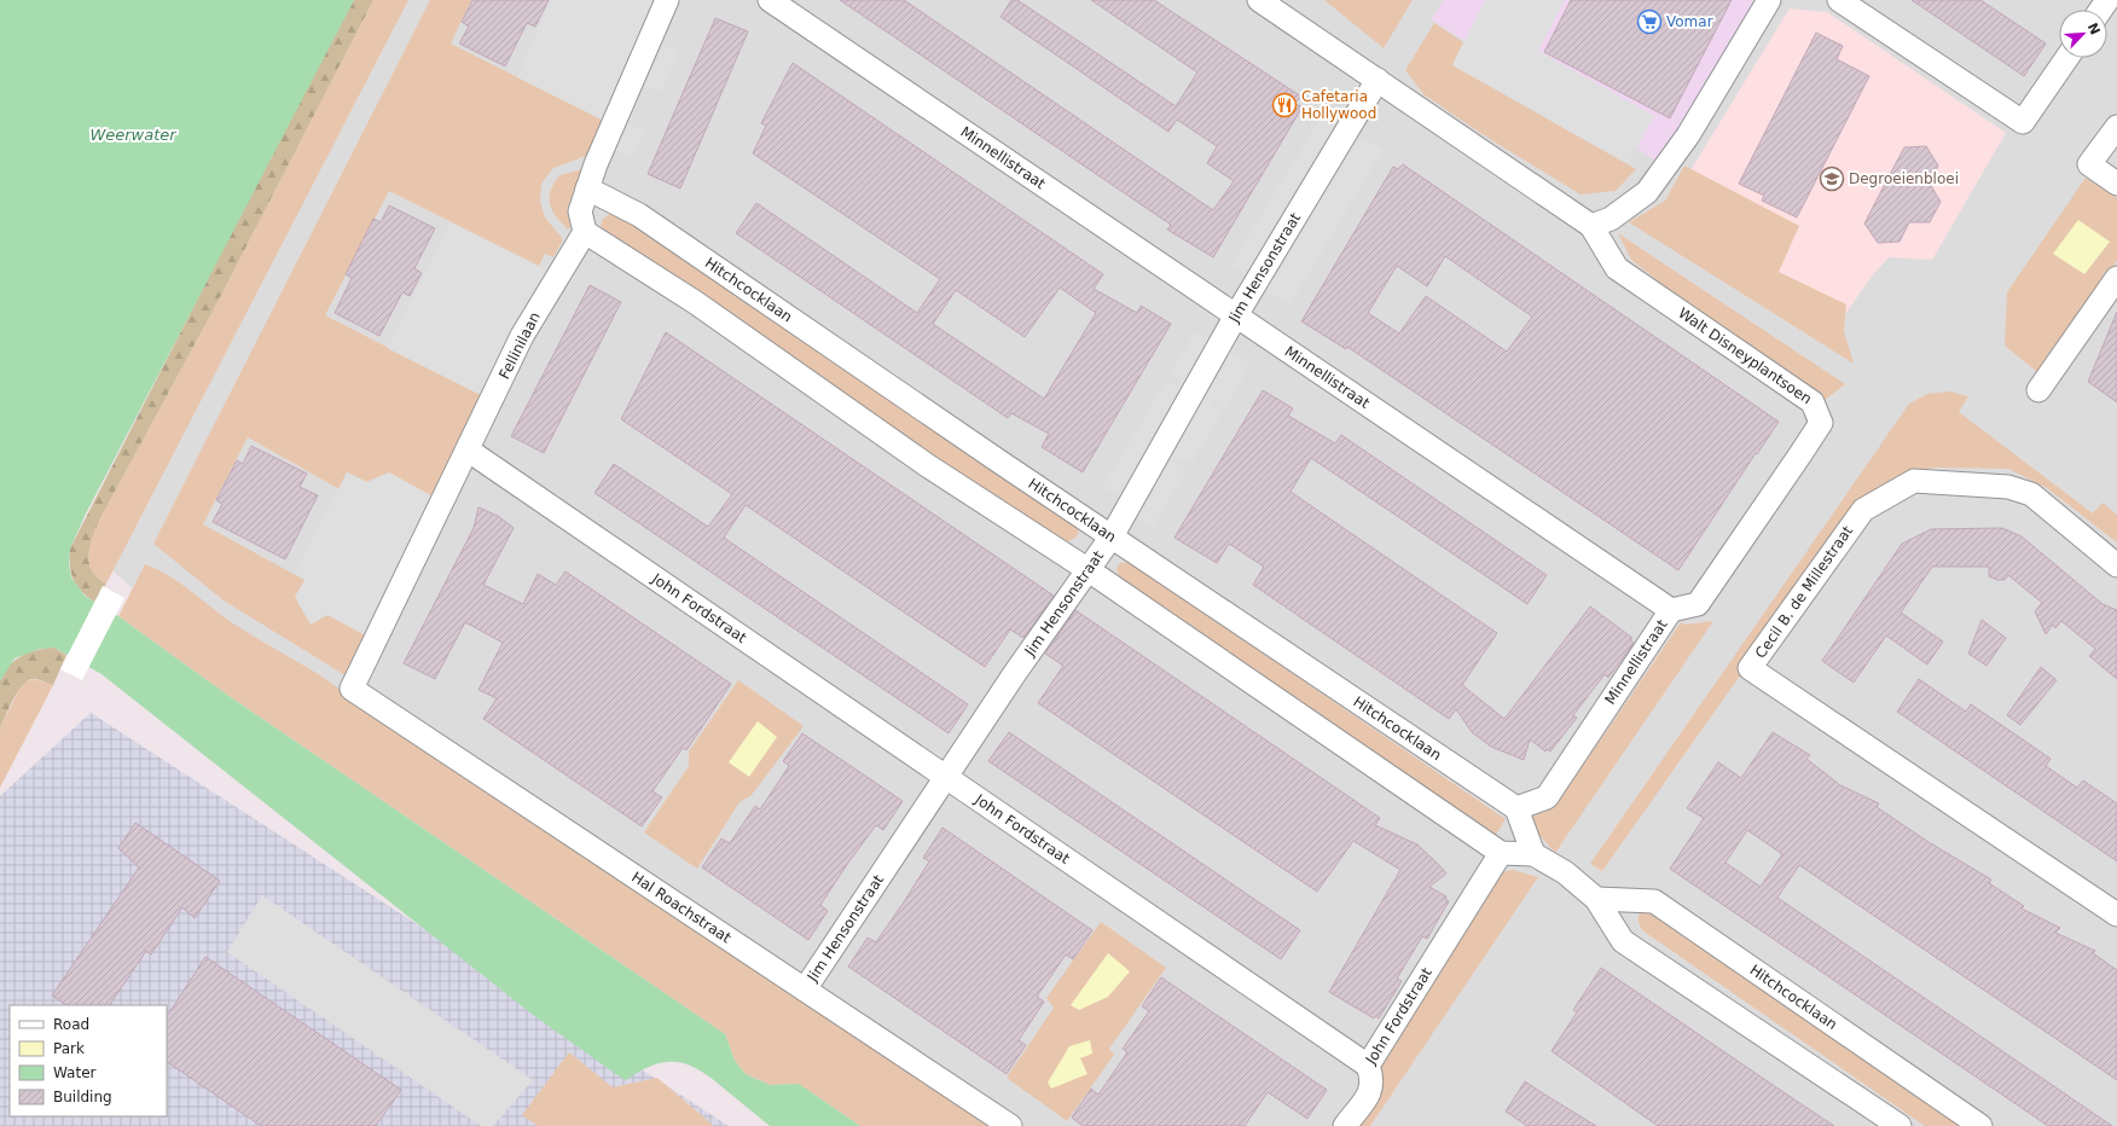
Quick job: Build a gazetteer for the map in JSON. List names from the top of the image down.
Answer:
{
  "streets": {
    "street": [
      "Minnellistraat",
      "Jim Hensonstraat",
      "Hitchcocklaan",
      "Fellinilaan",
      "Walt Disneyplantsoen",
      "Cecil B. de Millestraat",
      "John Fordstraat",
      "Hal Roachstraat"
    ]
  },
  "crossings": [
    ["Minnellistraat", "Jim Hensonstraat"],
    ["Minnellistraat", "Hitchcocklaan"],
    ["Minnellistraat", "Walt Disneyplantsoen"],
    ["Jim Hensonstraat", "Hitchcocklaan"],
    ["Jim Hensonstraat", "Walt Disneyplantsoen"],
    ["Jim Hensonstraat", "John Fordstraat"],
    ["Jim Hensonstraat", "Hal Roachstraat"],
    ["Fellinilaan", "John Fordstraat"],
    ["Fellinilaan", "Hal Roachstraat"]
  ],
  "water": ["Weerwater"],
  "places": {
    "supermarket": ["Vomar"],
    "restaurant": ["Cafetaria Hollywood"],
    "school or university": ["Degroeienbloei"]
  },
  "legend": [
    "Road",
    "Park",
    "Water",
    "Building"
  ],
  "north": "top right"
}
